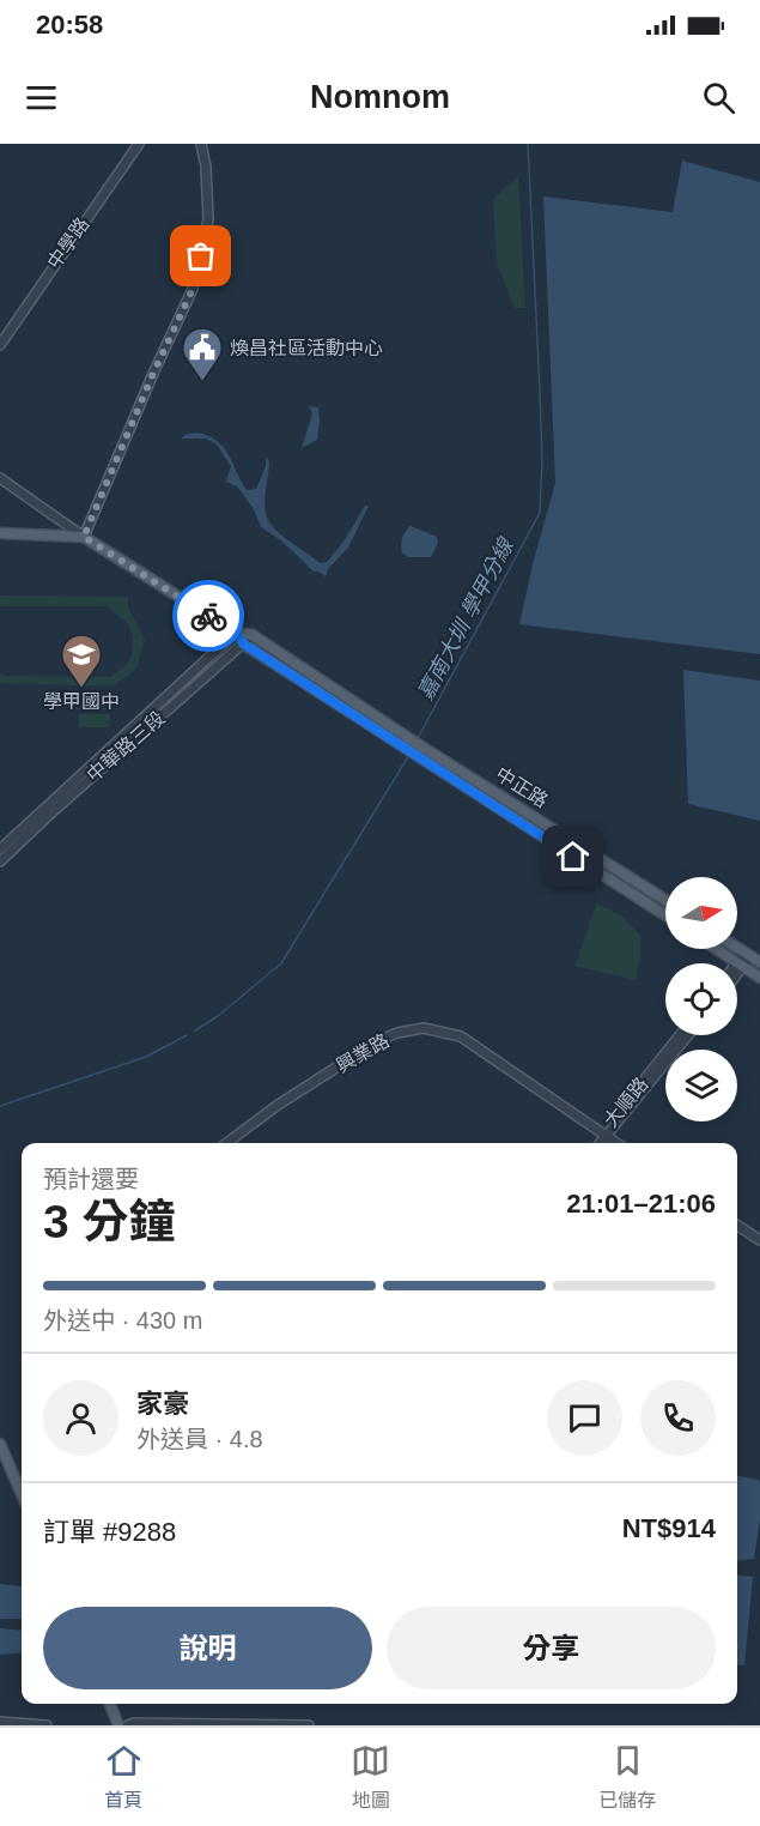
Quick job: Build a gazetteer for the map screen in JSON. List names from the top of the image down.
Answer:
{
  "streets": {
    "main road": ["中正路"],
    "street": [
      "中學路",
      "中華路三段",
      "興業路",
      "大順路"
    ]
  },
  "crossings": [
    ["中華路三段", "中正路"],
    ["興業路", "大順路"]
  ],
  "water": ["嘉南大圳 學甲分線"],
  "places": {
    "public building": ["煥昌社區活動中心"],
    "school or university": ["學甲國中"]
  },
  "north": "right",
  "page": {
    "status": "20:58",
    "header": "Nomnom",
    "heading": ["3 分鐘", "預計還要", "21:01–21:06"],
    "panel": [
      "家豪",
      "外送員 · 4.8",
      "訂單 #9288",
      "NT$914"
    ],
    "bar": "外送中 · 430 m",
    "buttons": ["說明", "分享"],
    "tabs": ["首頁", "地圖", "已儲存"]
  }
}
